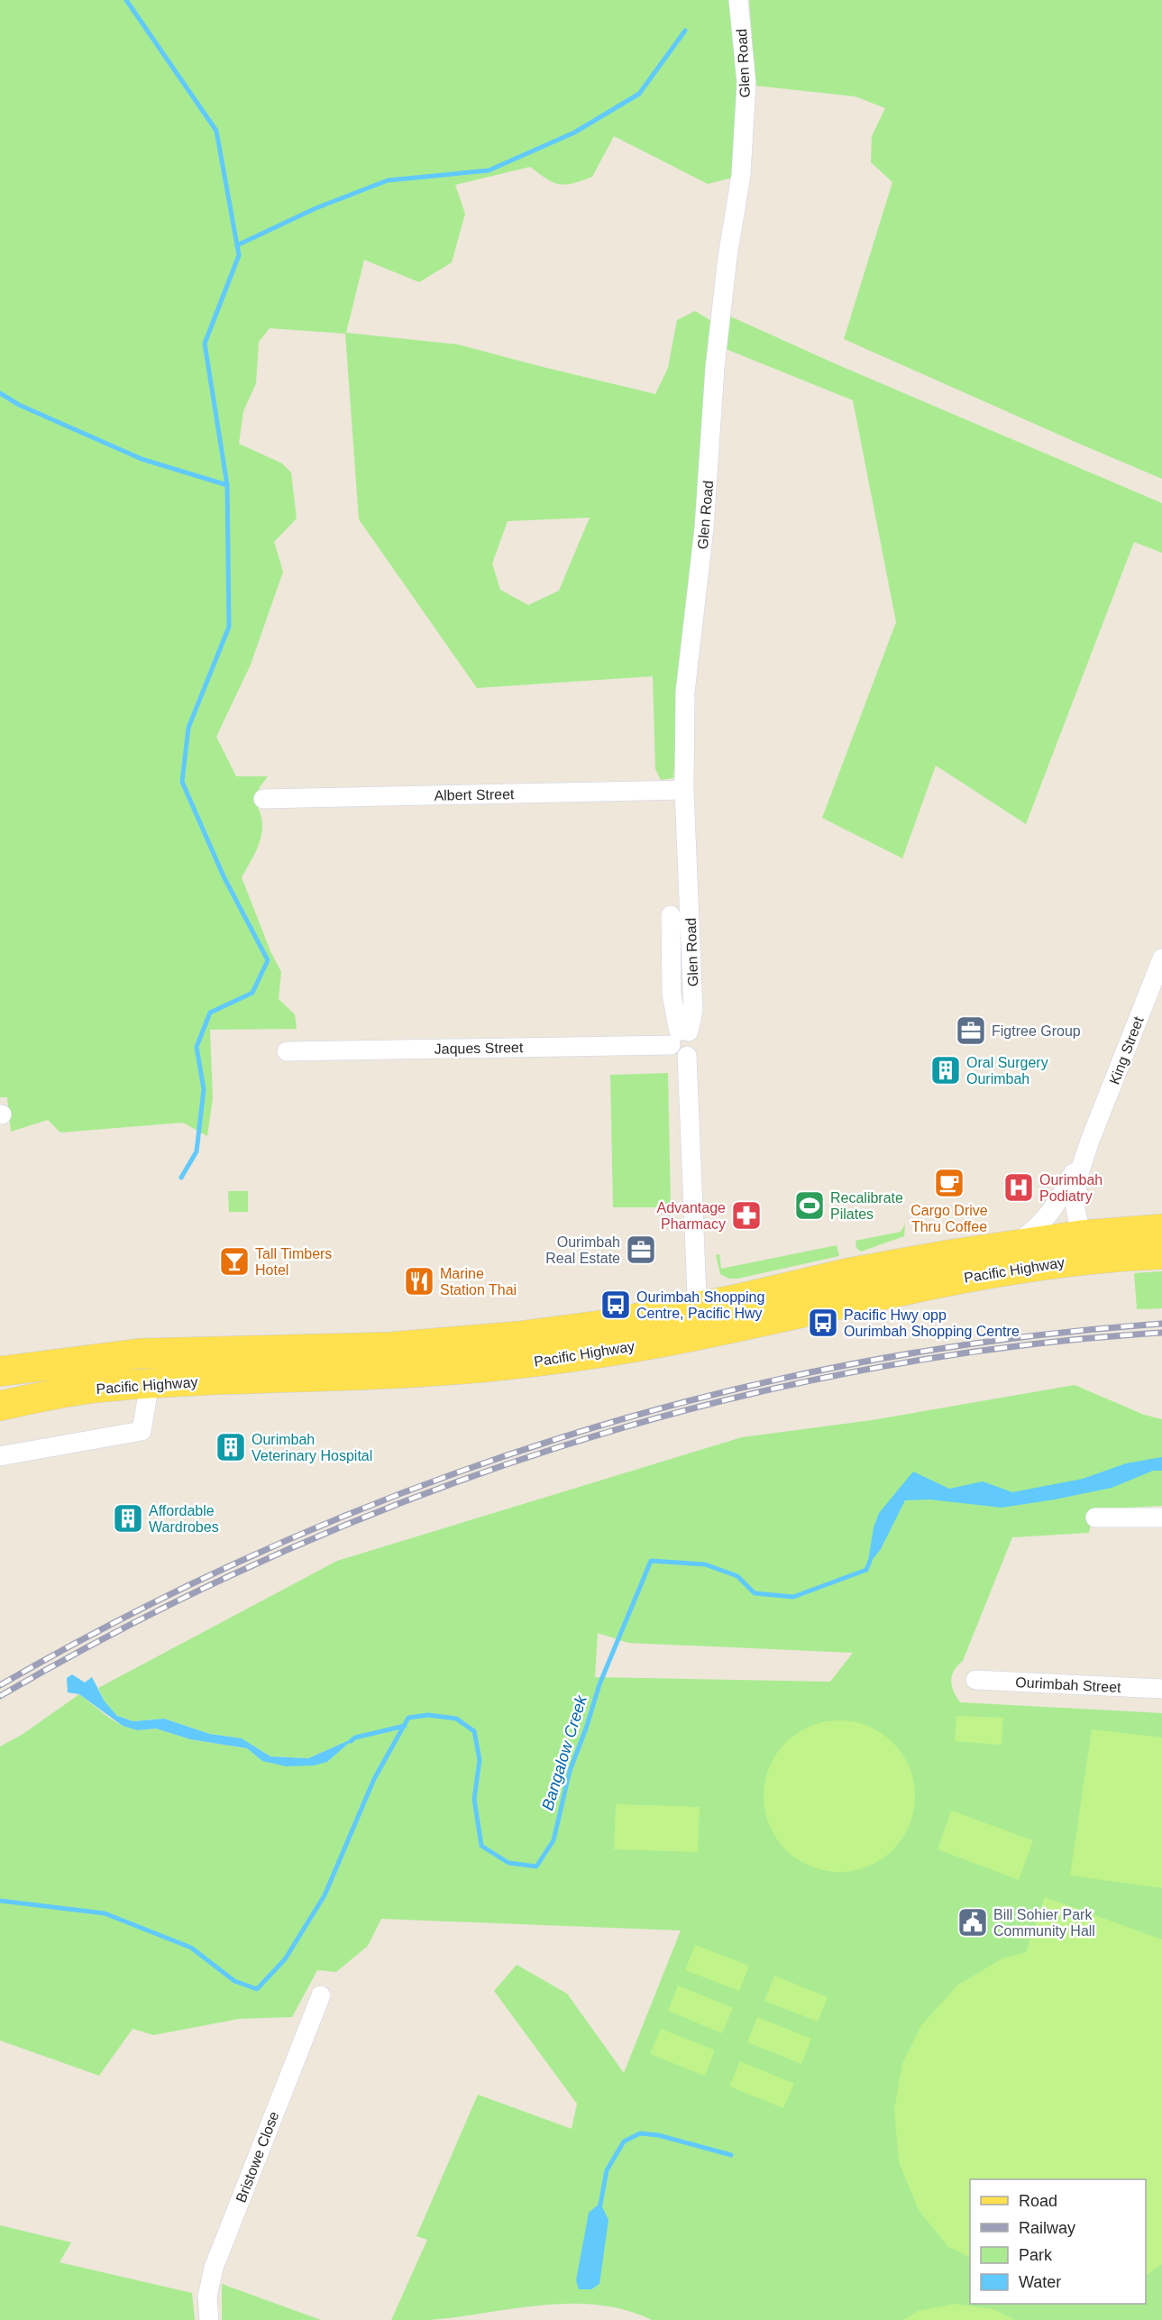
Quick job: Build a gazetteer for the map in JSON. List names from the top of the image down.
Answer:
{
  "streets": {
    "main road": ["Pacific Highway"],
    "street": [
      "Glen Road",
      "Albert Street",
      "Jaques Street",
      "King Street",
      "Ourimbah Street",
      "Bristowe Close"
    ]
  },
  "crossings": [
    ["Glen Road", "Albert Street"],
    ["Glen Road", "Jaques Street"],
    ["King Street", "Pacific Highway"]
  ],
  "water": ["Bangalow Creek"],
  "places": {
    "office": ["Figtree Group", "Ourimbah Real Estate"],
    "building": ["Oral Surgery Ourimbah", "Ourimbah Veterinary Hospital", "Affordable Wardrobes"],
    "cafe": ["Cargo Drive Thru Coffee"],
    "hospital": ["Ourimbah Podiatry"],
    "sports": ["Recalibrate Pilates"],
    "pharmacy": ["Advantage Pharmacy"],
    "bar": ["Tall Timbers Hotel"],
    "restaurant": ["Marine Station Thai"],
    "bus stop": ["Ourimbah Shopping Centre, Pacific Hwy", "Pacific Hwy opp Ourimbah Shopping Centre"],
    "public building": ["Bill Sohier Park Community Hall"]
  },
  "legend": [
    "Road",
    "Railway",
    "Park",
    "Water"
  ]
}
